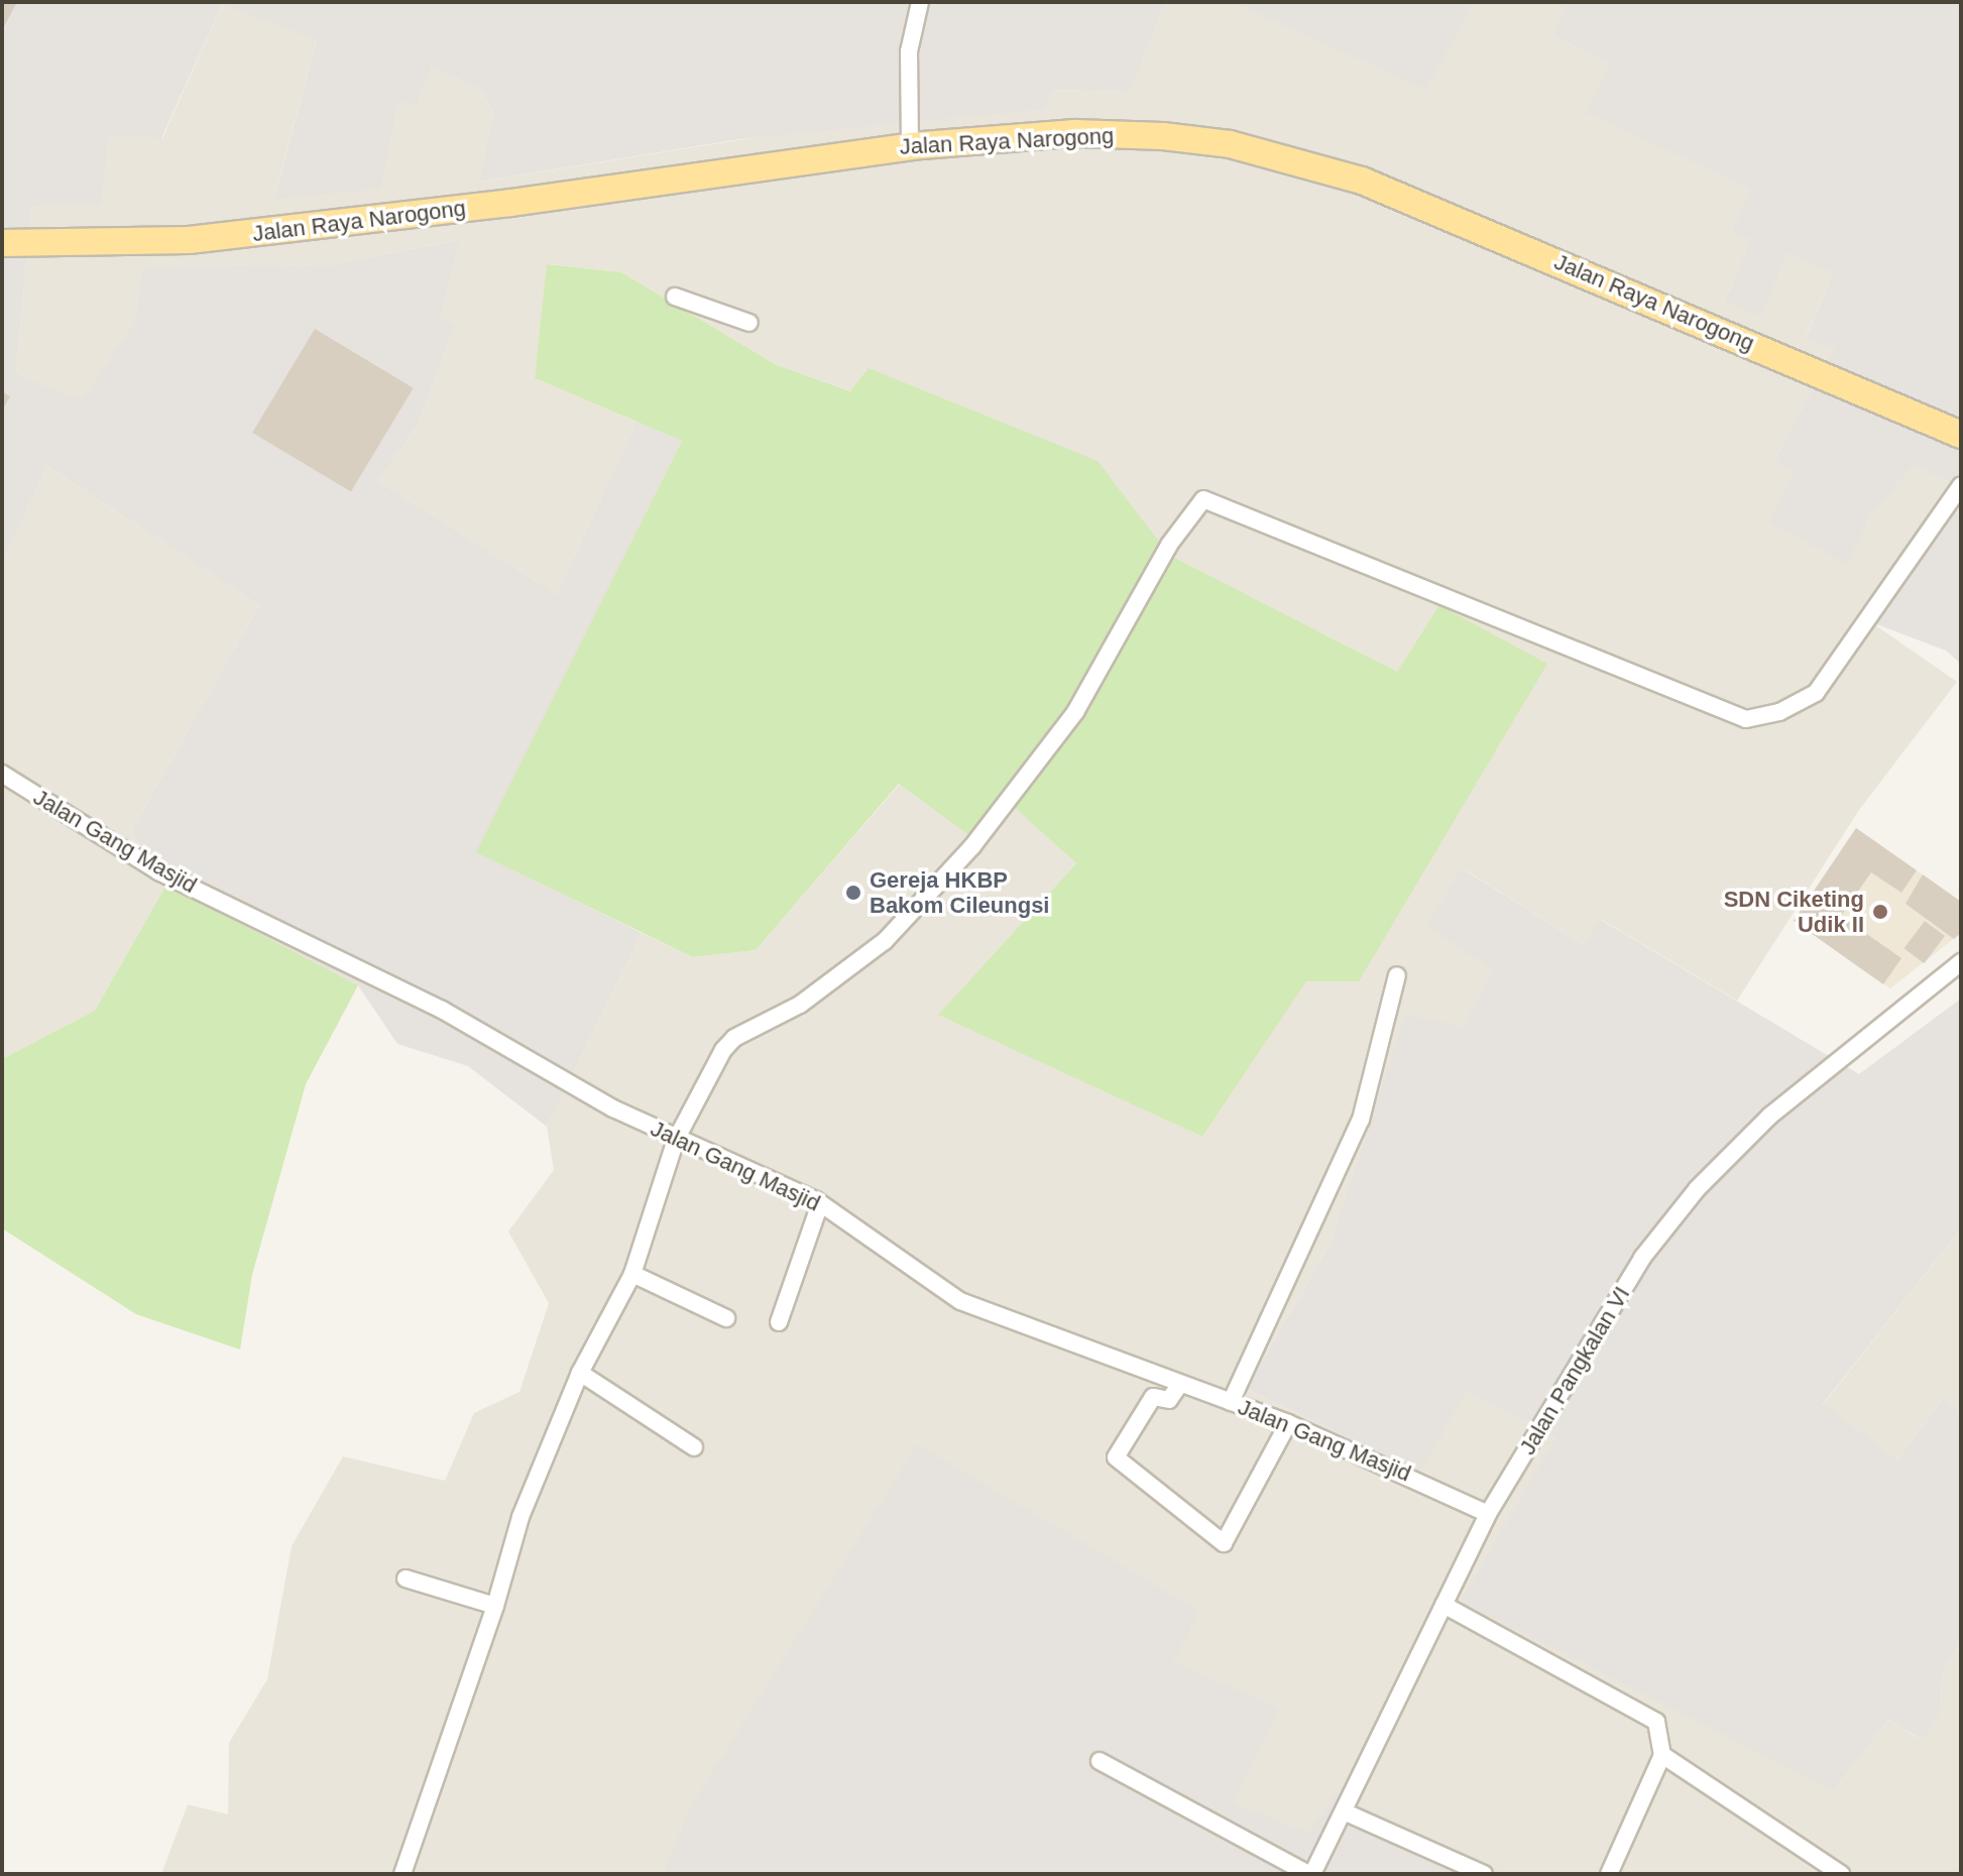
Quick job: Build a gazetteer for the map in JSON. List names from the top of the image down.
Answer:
{
  "streets": {
    "main road": ["Jalan Raya Narogong"],
    "street": ["Jalan Gang Masjid", "Jalan Pangkalan VI"]
  },
  "crossings": [
    ["Jalan Gang Masjid", "Jalan Pangkalan VI"]
  ],
  "places": ["Gereja HKBP Bakom Cileungsi", "SDN Ciketing Udik II"]
}
